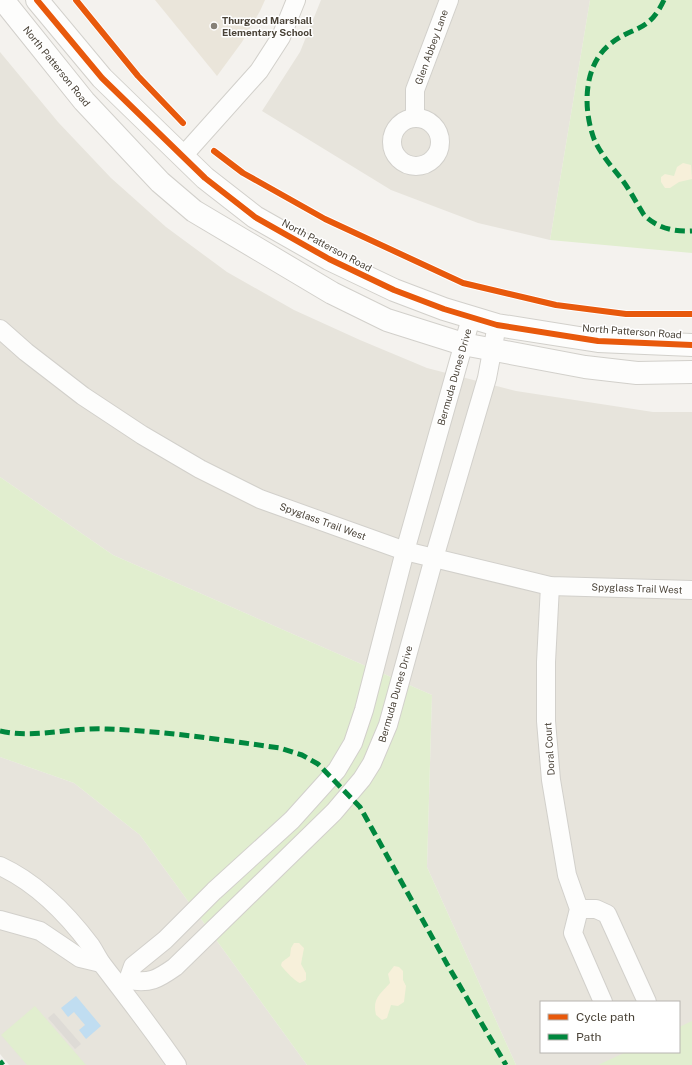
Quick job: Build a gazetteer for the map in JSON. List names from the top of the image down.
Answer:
{
  "streets": {
    "street": [
      "Glen Abbey Lane",
      "North Patterson Road",
      "Bermuda Dunes Drive",
      "Spyglass Trail West",
      "Doral Court"
    ]
  },
  "crossings": [
    ["North Patterson Road", "Bermuda Dunes Drive"],
    ["Bermuda Dunes Drive", "Spyglass Trail West"],
    ["Spyglass Trail West", "Doral Court"]
  ],
  "places": ["Thurgood Marshall Elementary School"],
  "legend": ["Cycle path", "Path"]
}
